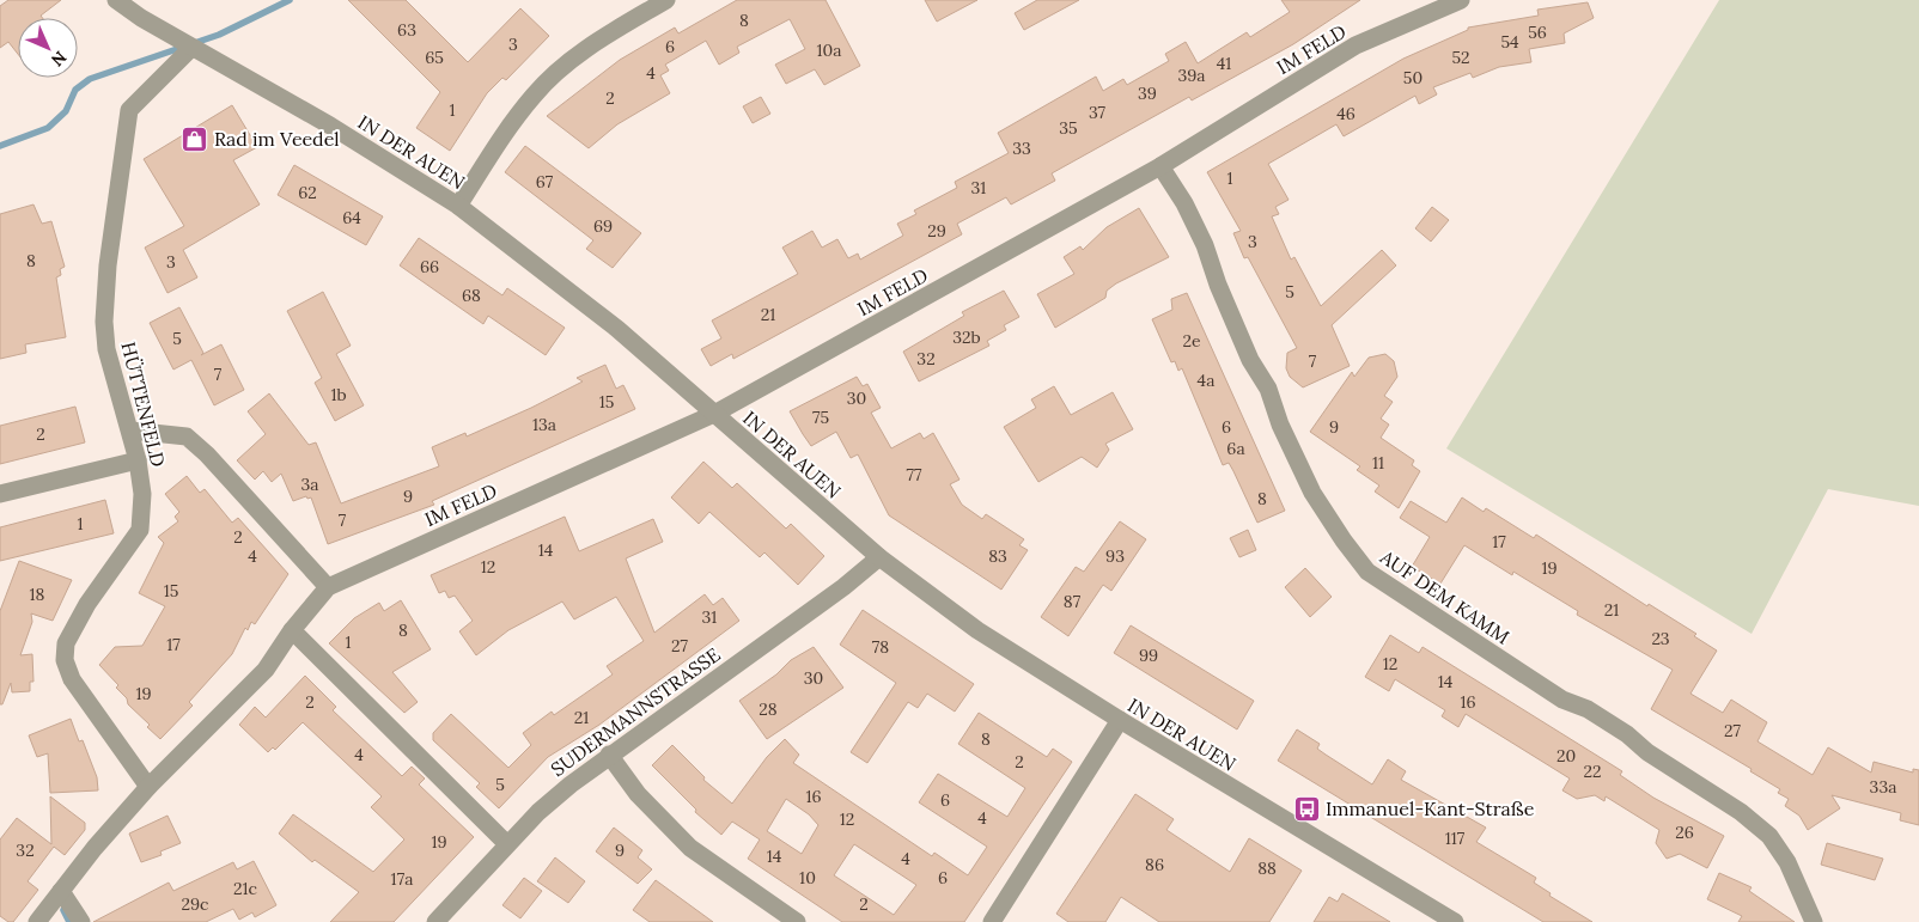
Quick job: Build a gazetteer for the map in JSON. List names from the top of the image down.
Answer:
{
  "streets": {
    "street": [
      "IM FELD",
      "IN DER AUEN",
      "HÜTTENFELD",
      "AUF DEM KAMM",
      "SUDERMANNSTRASSE"
    ]
  },
  "crossings": [
    ["IM FELD", "IN DER AUEN"],
    ["IM FELD", "AUF DEM KAMM"],
    ["IN DER AUEN", "HÜTTENFELD"],
    ["IN DER AUEN", "SUDERMANNSTRASSE"]
  ],
  "places": {
    "shop": ["Rad im Veedel"],
    "bus stop": ["Immanuel-Kant-Straße"]
  },
  "house_numbers": [
    "8",
    "63",
    "56",
    "54",
    "3",
    "6",
    "10a",
    "65",
    "52",
    "41",
    "4",
    "39a",
    "50",
    "39",
    "2",
    "1",
    "37",
    "46",
    "35",
    "33",
    "1",
    "67",
    "31",
    "62",
    "64",
    "69",
    "29",
    "3",
    "8",
    "3",
    "66",
    "5",
    "68",
    "21",
    "32b",
    "5",
    "2e",
    "32",
    "7",
    "7",
    "4a",
    "1b",
    "30",
    "15",
    "75",
    "13a",
    "6",
    "9",
    "2",
    "6a",
    "11",
    "77",
    "3a",
    "9",
    "8",
    "7",
    "1",
    "2",
    "17",
    "14",
    "4",
    "83",
    "93",
    "12",
    "19",
    "15",
    "18",
    "87",
    "21",
    "31",
    "8",
    "23",
    "1",
    "17",
    "27",
    "78",
    "99",
    "12",
    "30",
    "14",
    "19",
    "2",
    "16",
    "28",
    "21",
    "27",
    "8",
    "4",
    "20",
    "2",
    "22",
    "5",
    "33a",
    "16",
    "6",
    "4",
    "12",
    "26",
    "117",
    "19",
    "32",
    "9",
    "14",
    "4",
    "86",
    "88",
    "10",
    "6",
    "17a",
    "21c",
    "29c",
    "2"
  ],
  "north": "bottom right"
}
